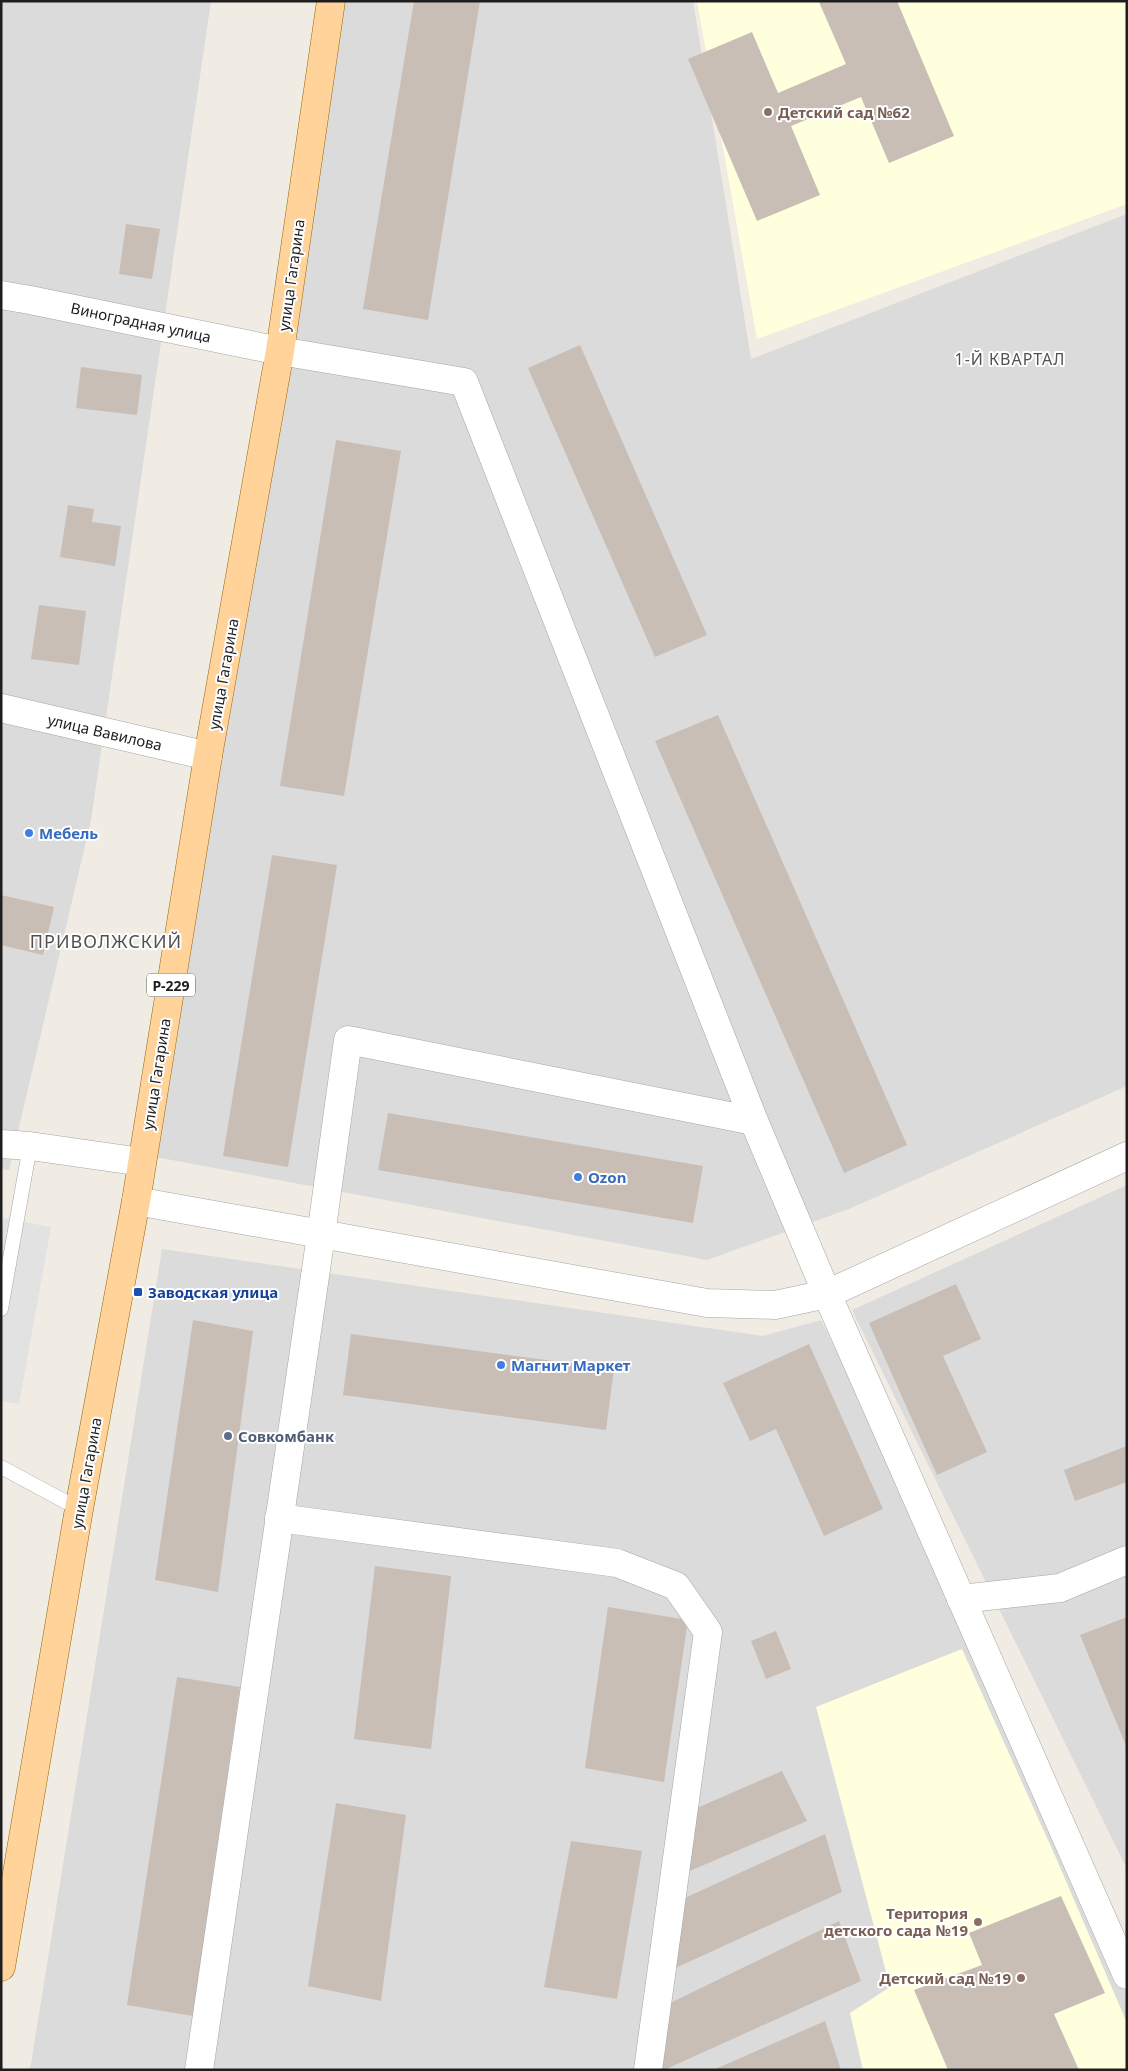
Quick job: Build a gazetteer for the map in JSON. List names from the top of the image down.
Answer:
{
  "streets": {
    "main road": ["улица Гагарина", "Р-229"],
    "street": ["Виноградная улица", "улица Вавилова"]
  },
  "crossings": [
    ["улица Гагарина", "Виноградная улица"],
    ["улица Гагарина", "улица Вавилова"]
  ],
  "districts": ["1-Й КВАРТАЛ", "ПРИВОЛЖСКИЙ"],
  "places": {
    "other": [
      "Детский сад №62",
      "Мебель",
      "Ozon",
      "Магнит Маркет",
      "Совкомбанк",
      "Територия детского сада №19",
      "Детский сад №19"
    ],
    "transit": ["Заводская улица"]
  }
}
